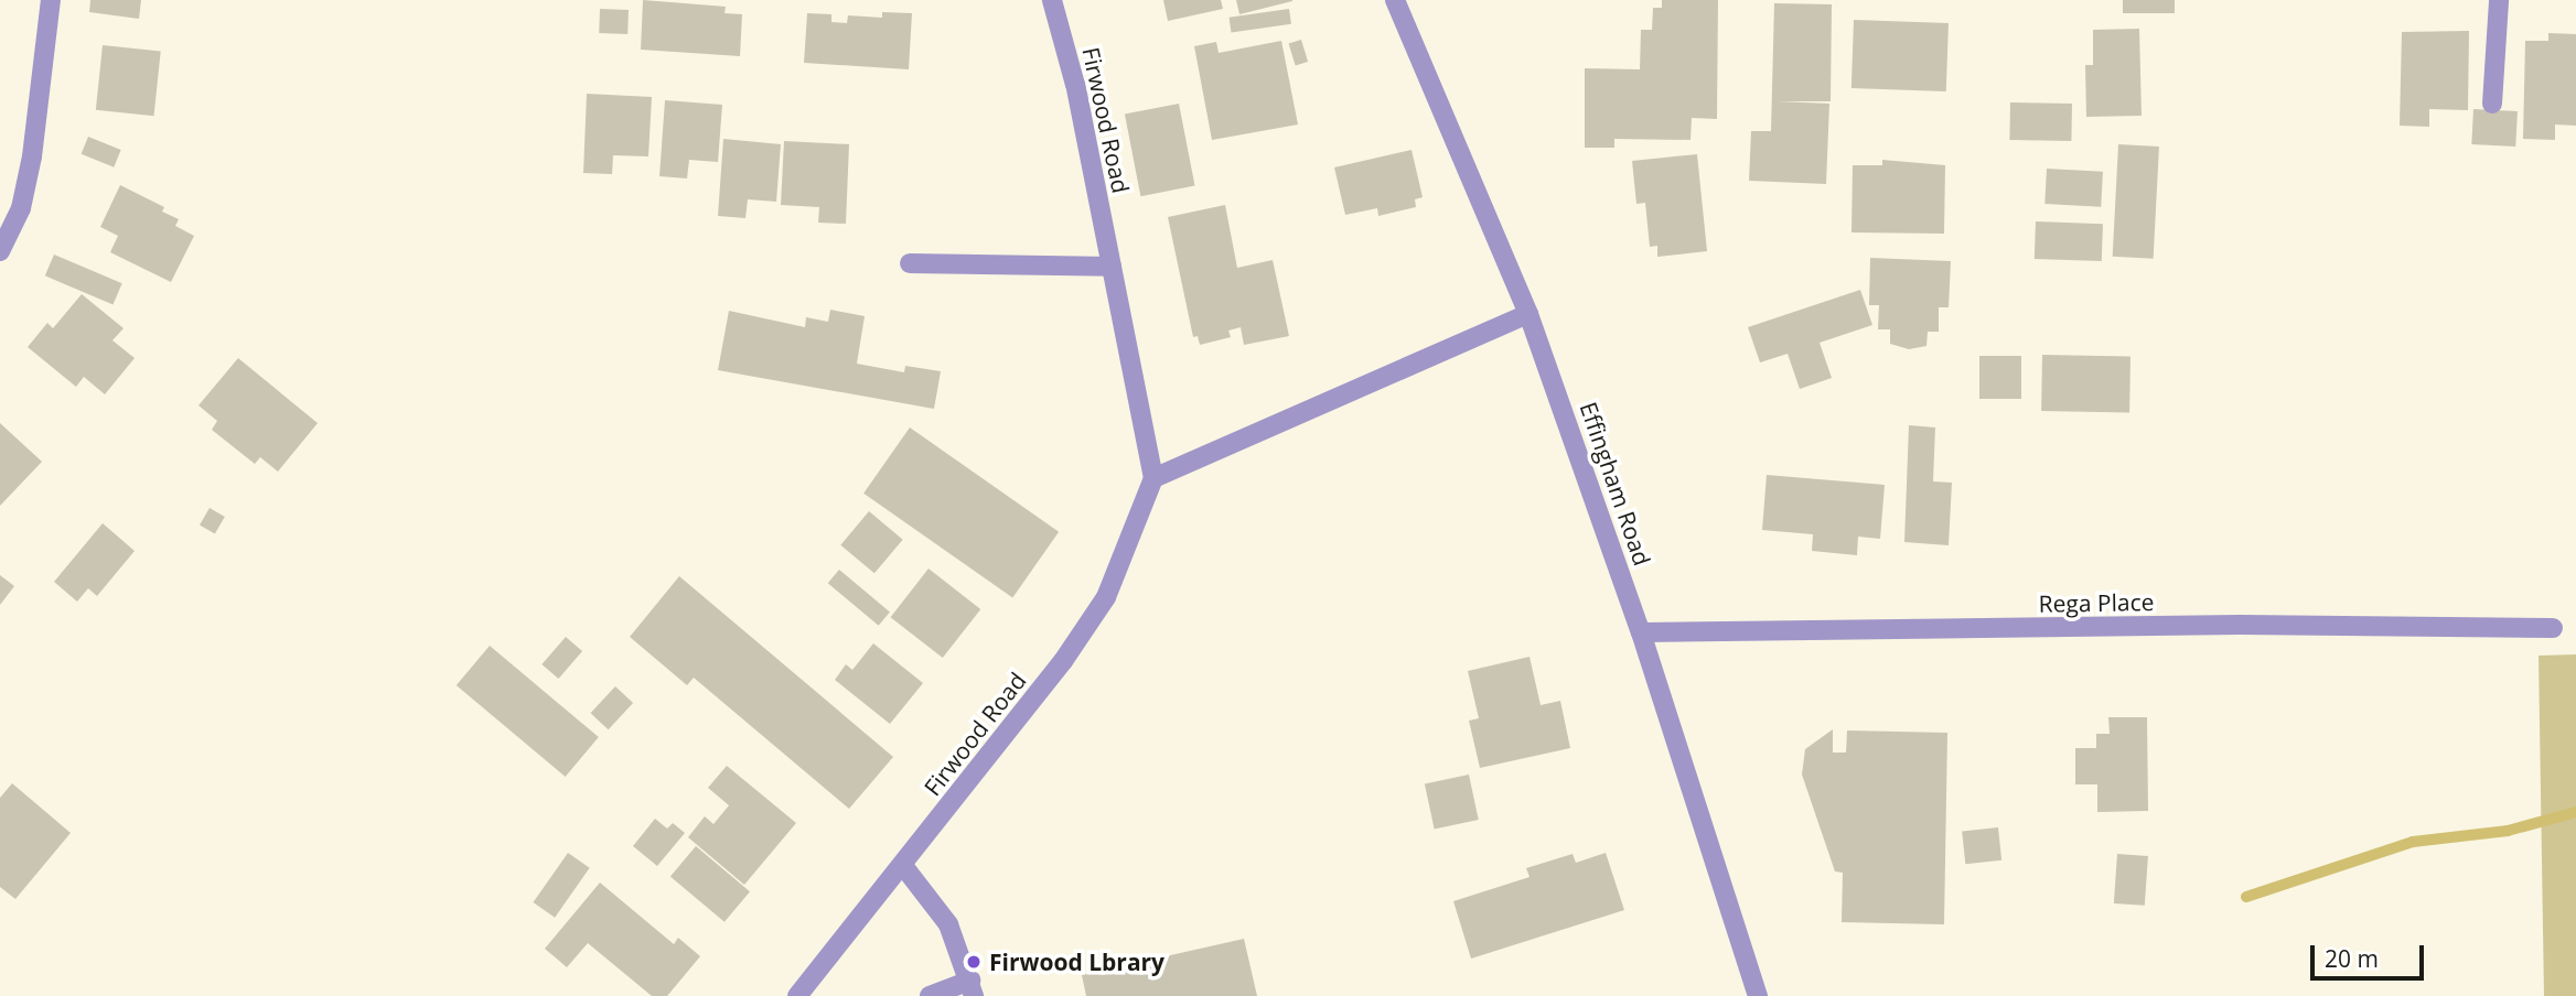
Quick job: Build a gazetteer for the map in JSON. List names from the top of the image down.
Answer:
{
  "streets": {
    "street": ["Firwood Road", "Effingham Road", "Rega Place"]
  },
  "crossings": [
    ["Effingham Road", "Rega Place"]
  ],
  "places": ["Firwood Lbrary"],
  "scale_bar": "20 m"
}
